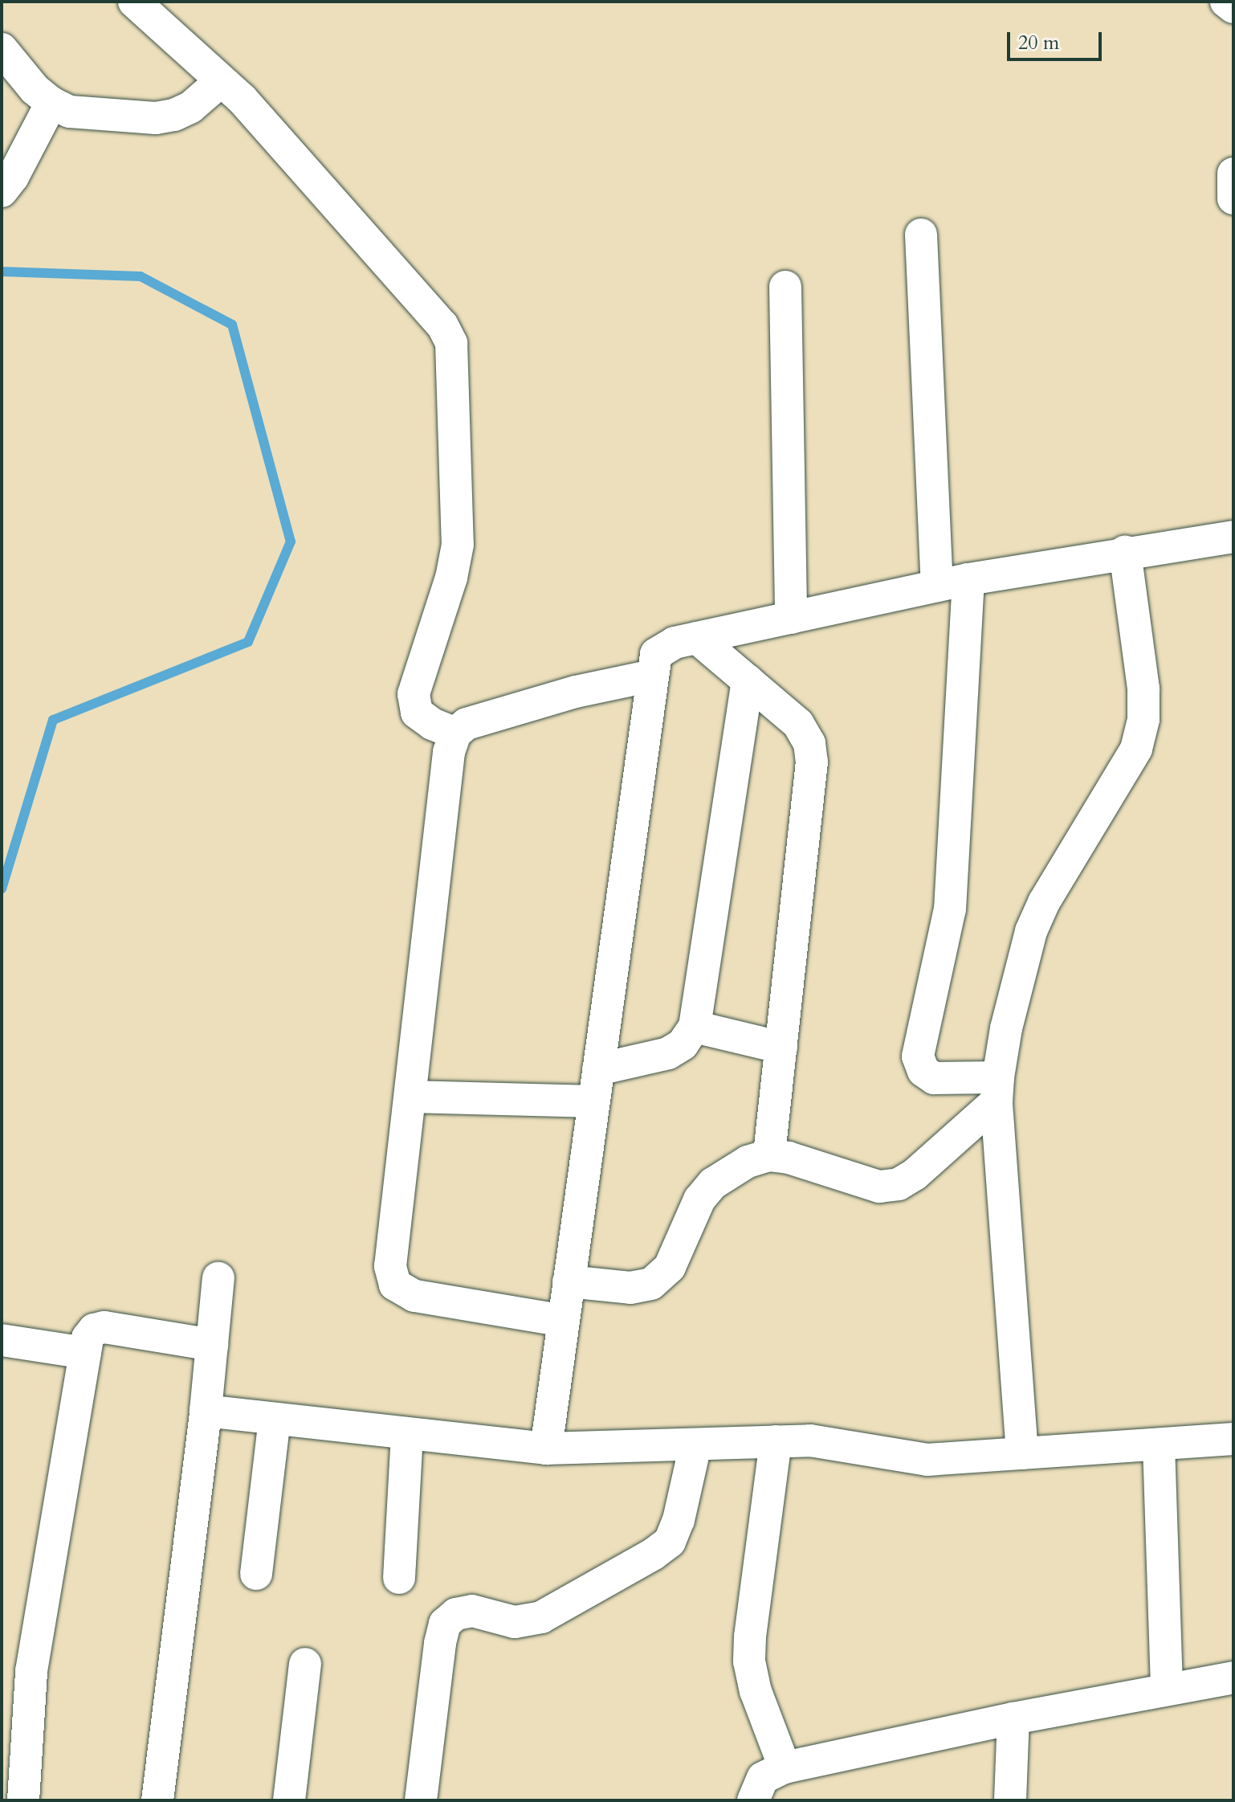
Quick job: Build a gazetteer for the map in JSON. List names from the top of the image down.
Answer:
{
  "scale_bar": "20 m"
}
